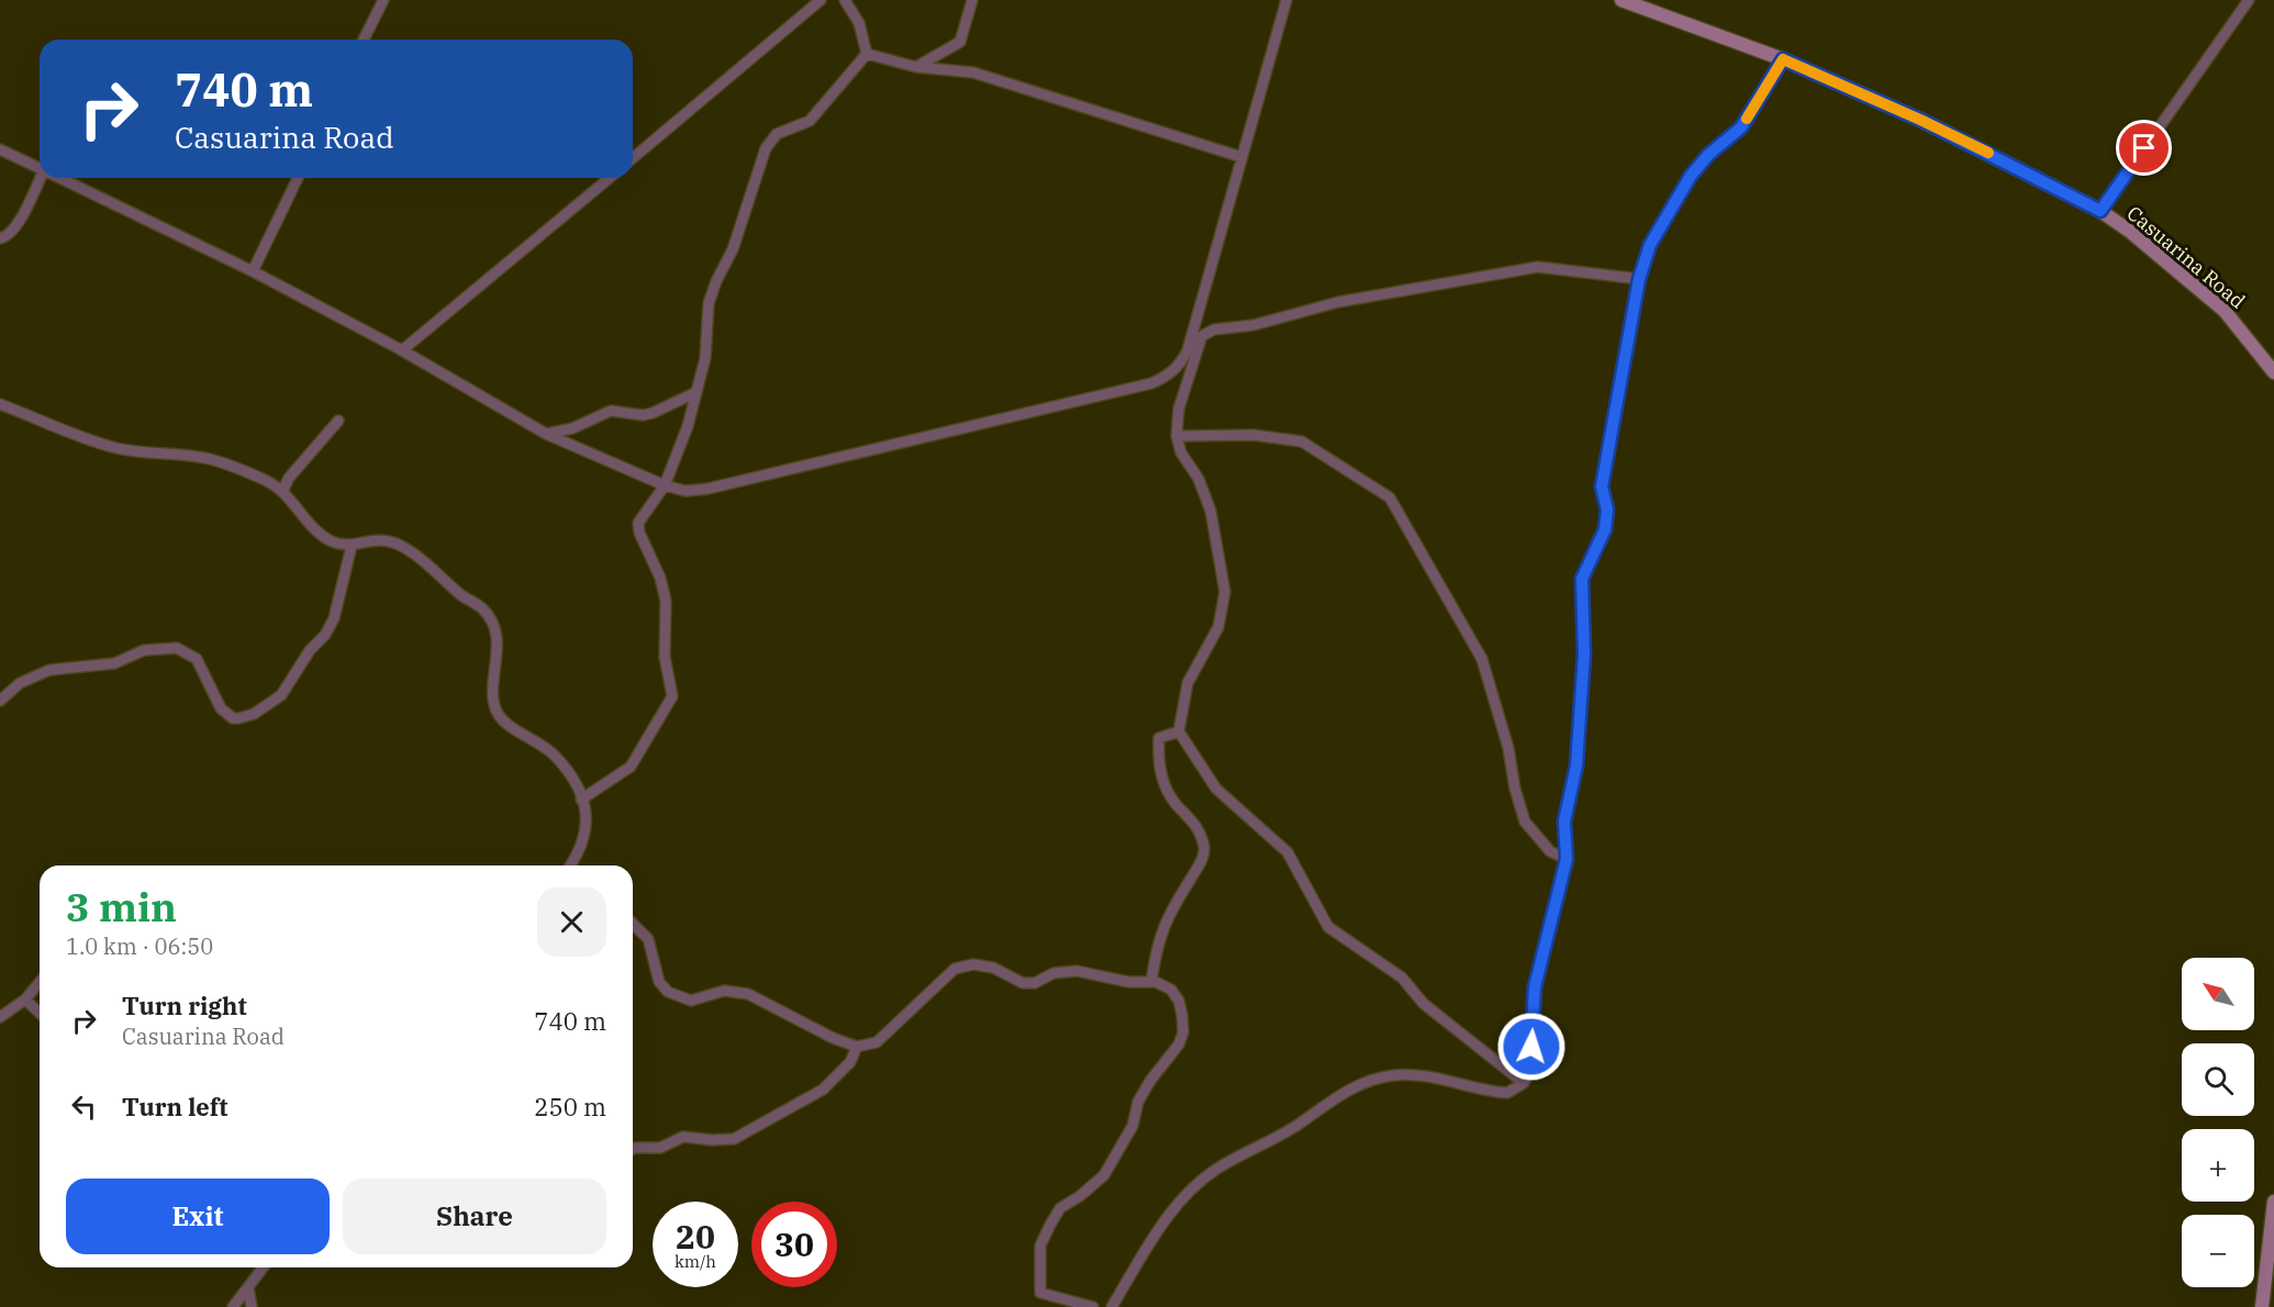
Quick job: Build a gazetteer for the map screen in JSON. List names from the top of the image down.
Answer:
{
  "streets": {
    "street": ["Casuarina Road"]
  },
  "north": "top left",
  "page": {
    "turn": ["740 m", "Casuarina Road"],
    "heading": ["3 min", "1.0 km · 06:50"],
    "map_buttons": ["+", "−"],
    "list": [
      {
        "name": "Turn right",
        "note": "Casuarina Road",
        "value": "740 m"
      },
      {
        "name": "Turn left",
        "value": "250 m"
      }
    ],
    "buttons": ["Exit", "Share"],
    "speed": "20 km/h",
    "limit": "30"
  }
}
